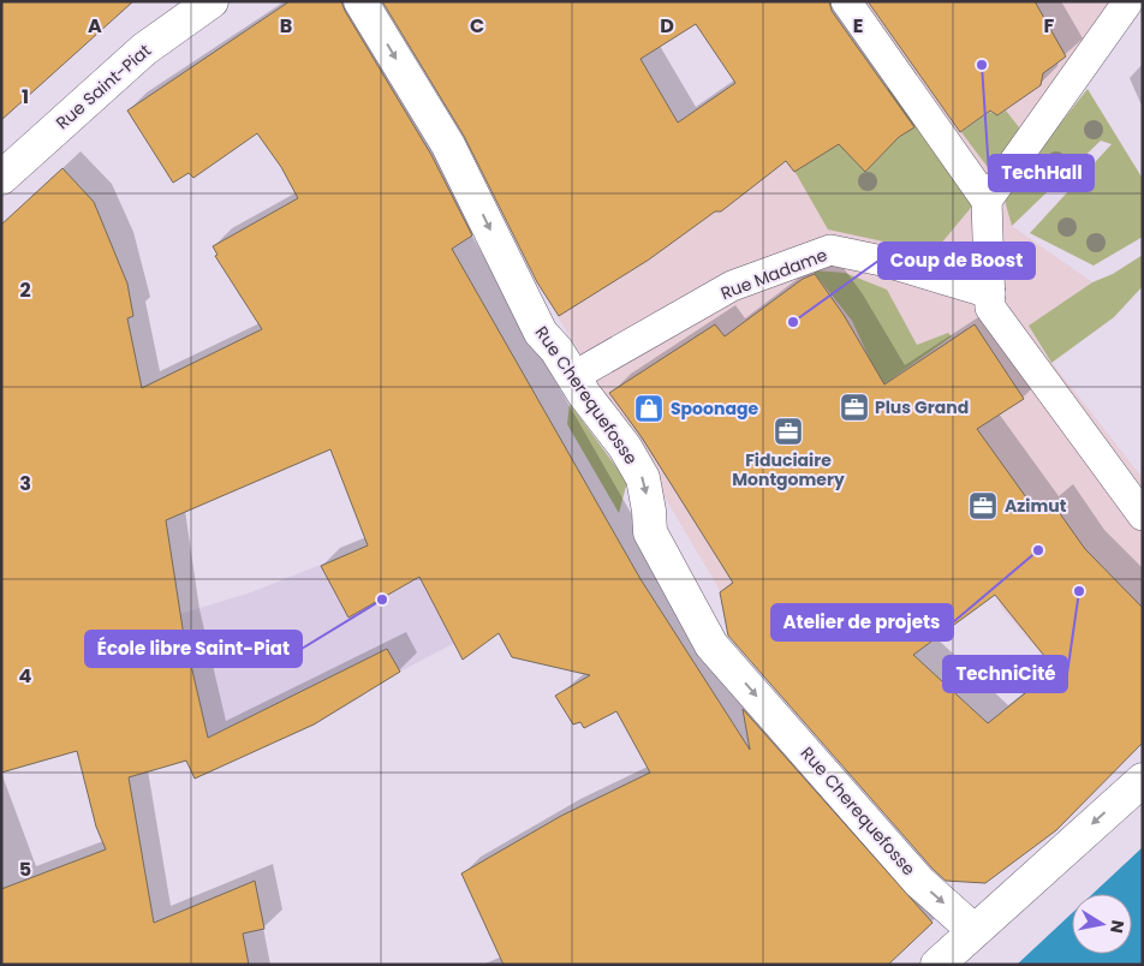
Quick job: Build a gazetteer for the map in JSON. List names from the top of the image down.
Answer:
{
  "streets": {
    "street": ["Rue Saint-Piat", "Rue Madame", "Rue Cherequefosse"]
  },
  "crossings": [
    ["Rue Madame", "Rue Cherequefosse"]
  ],
  "one_way": ["Rue Cherequefosse"],
  "places": {
    "other": [
      "TechHall",
      "Coup de Boost",
      "Atelier de projets",
      "TechniCité",
      "École libre Saint-Piat"
    ],
    "office": ["Plus Grand", "Fiduciaire Montgomery", "Azimut"],
    "shop": ["Spoonage"]
  },
  "north": "right",
  "grid": {
    "columns": [
      "A",
      "B",
      "C",
      "D",
      "E",
      "F"
    ],
    "rows": [
      "1",
      "2",
      "3",
      "4",
      "5"
    ]
  }
}
